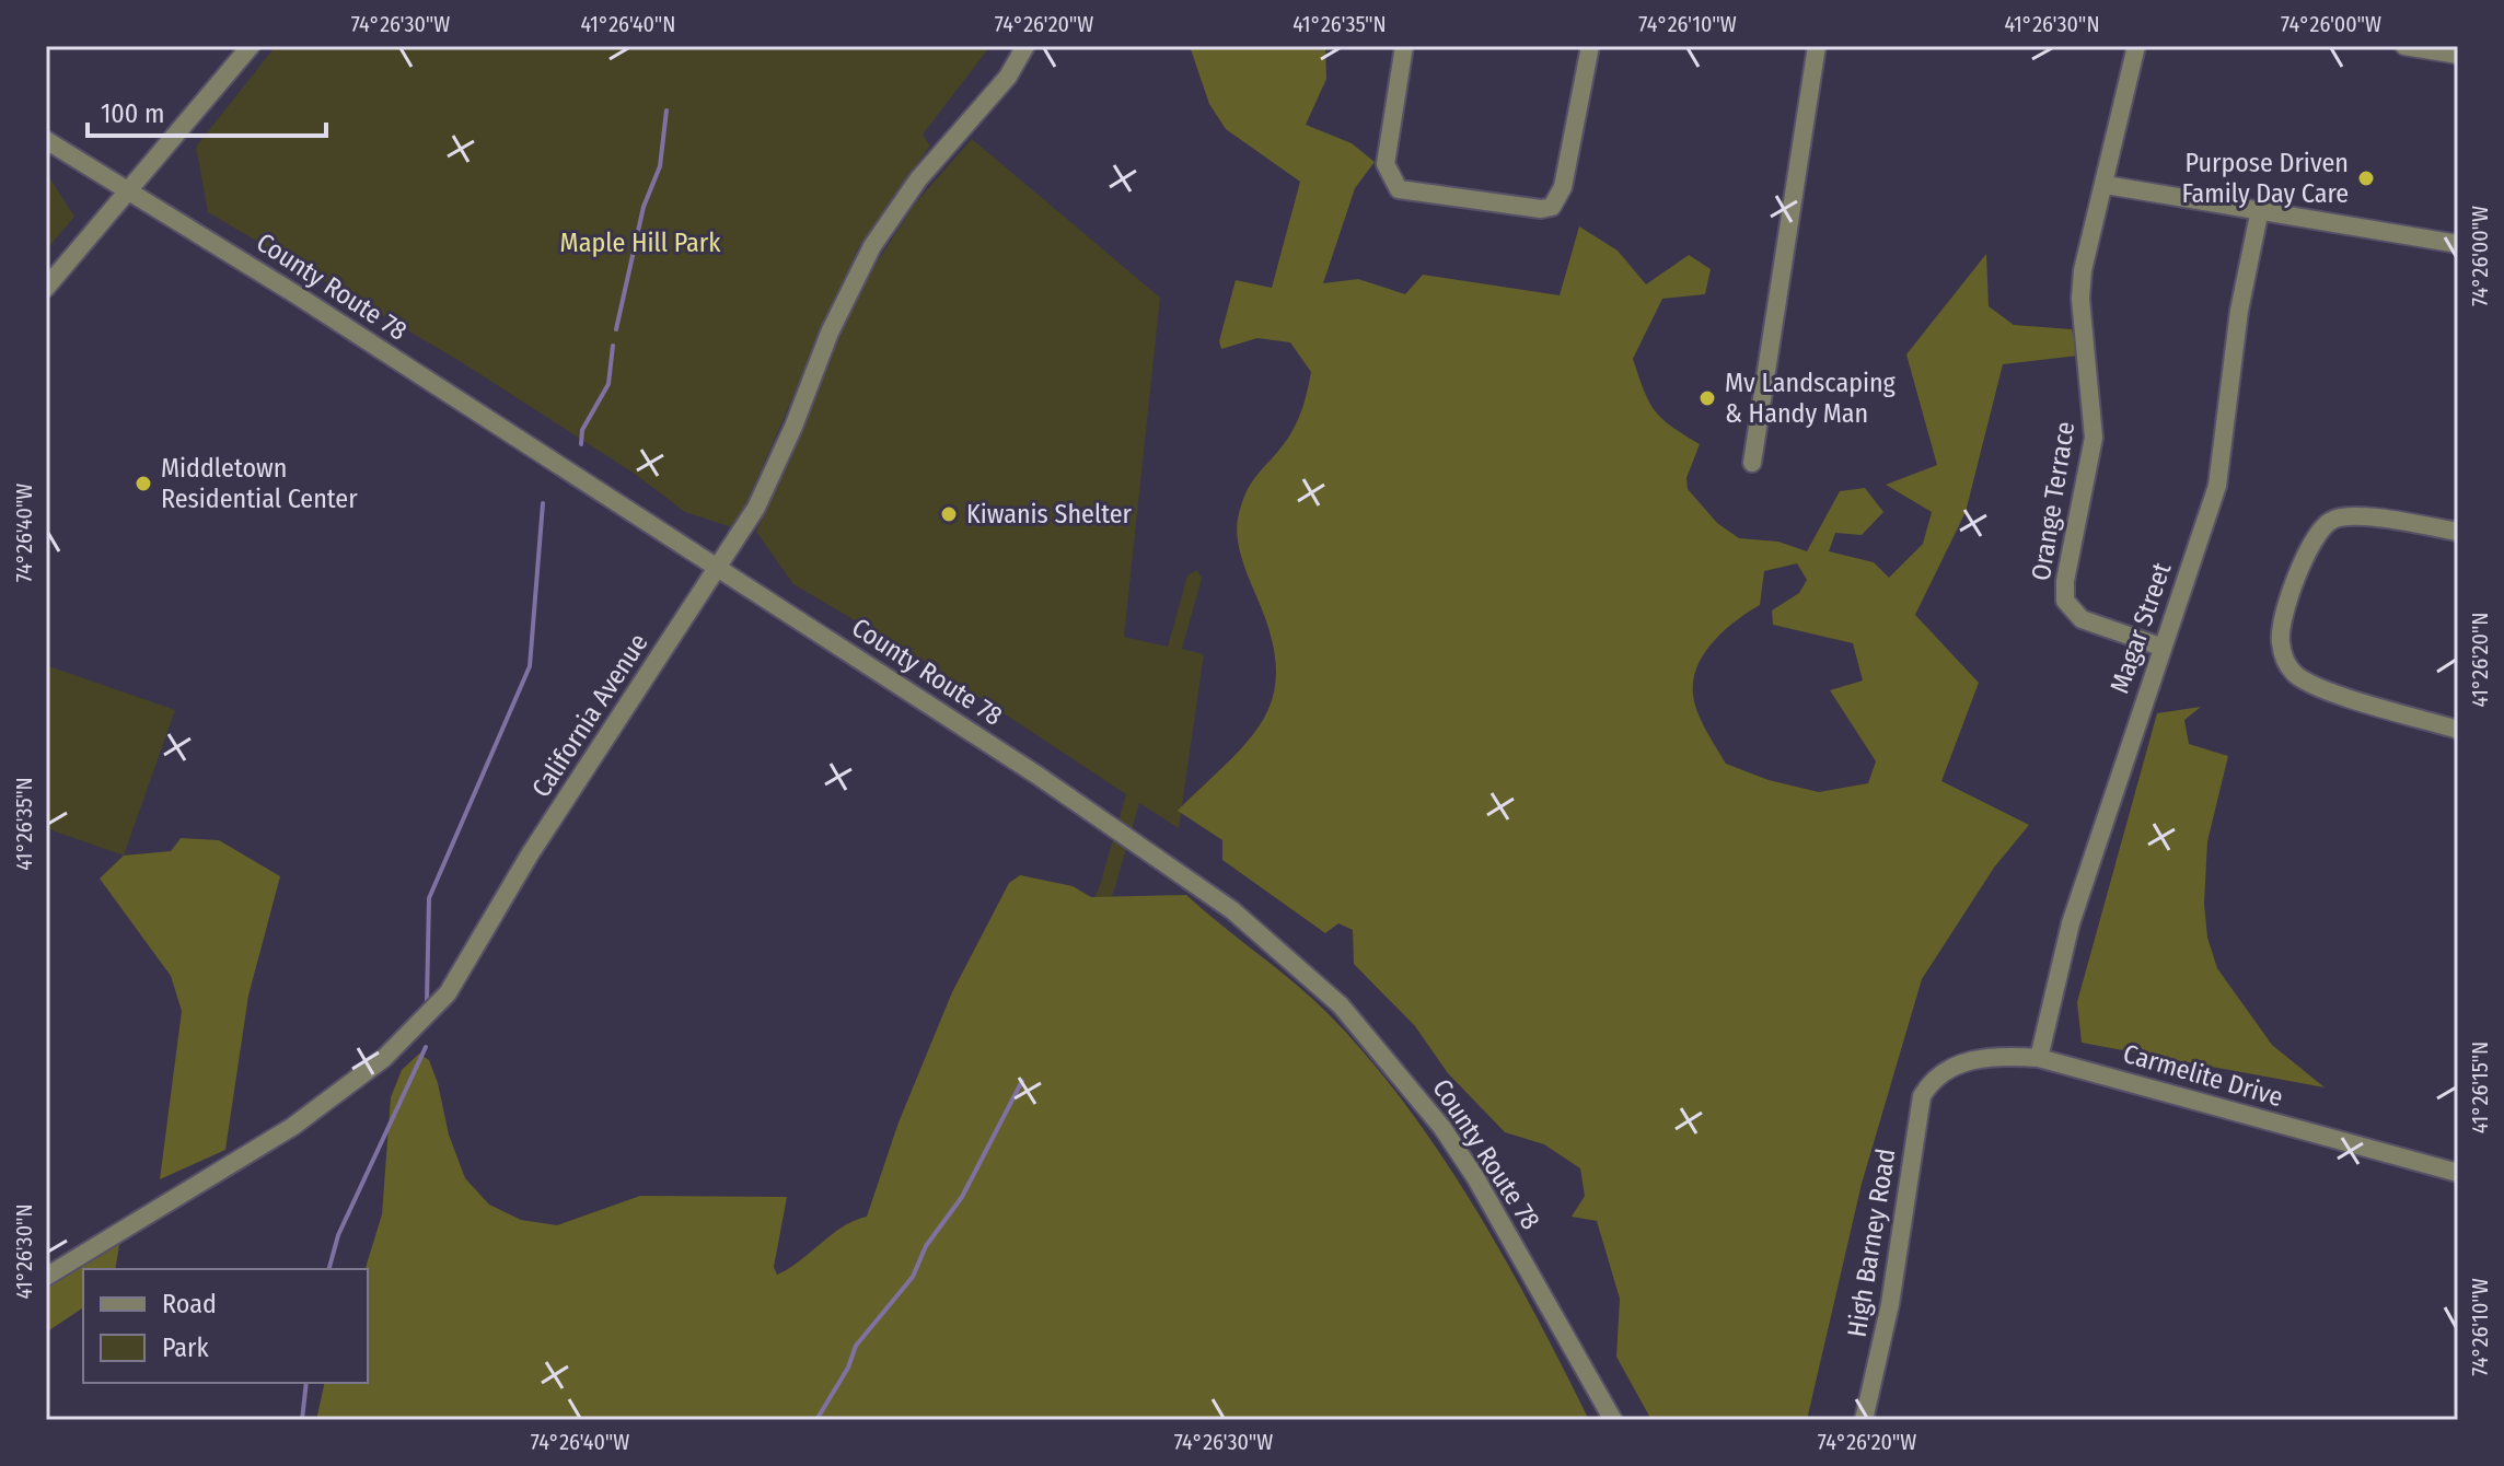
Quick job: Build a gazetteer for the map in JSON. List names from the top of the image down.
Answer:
{
  "streets": {
    "street": [
      "County Route 78",
      "Orange Terrace",
      "Magar Street",
      "California Avenue",
      "Carmelite Drive",
      "High Barney Road"
    ]
  },
  "crossings": [
    ["County Route 78", "California Avenue"],
    ["Orange Terrace", "Magar Street"],
    ["Magar Street", "Carmelite Drive"],
    ["Carmelite Drive", "High Barney Road"]
  ],
  "parks": ["Maple Hill Park"],
  "places": [
    "Purpose Driven Family Day Care",
    "Mv Landscaping & Handy Man",
    "Middletown Residential Center",
    "Kiwanis Shelter"
  ],
  "legend": ["Road", "Park"],
  "scale_bar": "100 m",
  "coordinates": [
    "74°26'30\"W",
    "41°26'40\"N",
    "74°26'20\"W",
    "41°26'35\"N",
    "74°26'10\"W",
    "41°26'30\"N",
    "74°26'00\"W",
    "74°26'40\"W",
    "41°26'20\"N",
    "41°26'15\"N"
  ]
}
